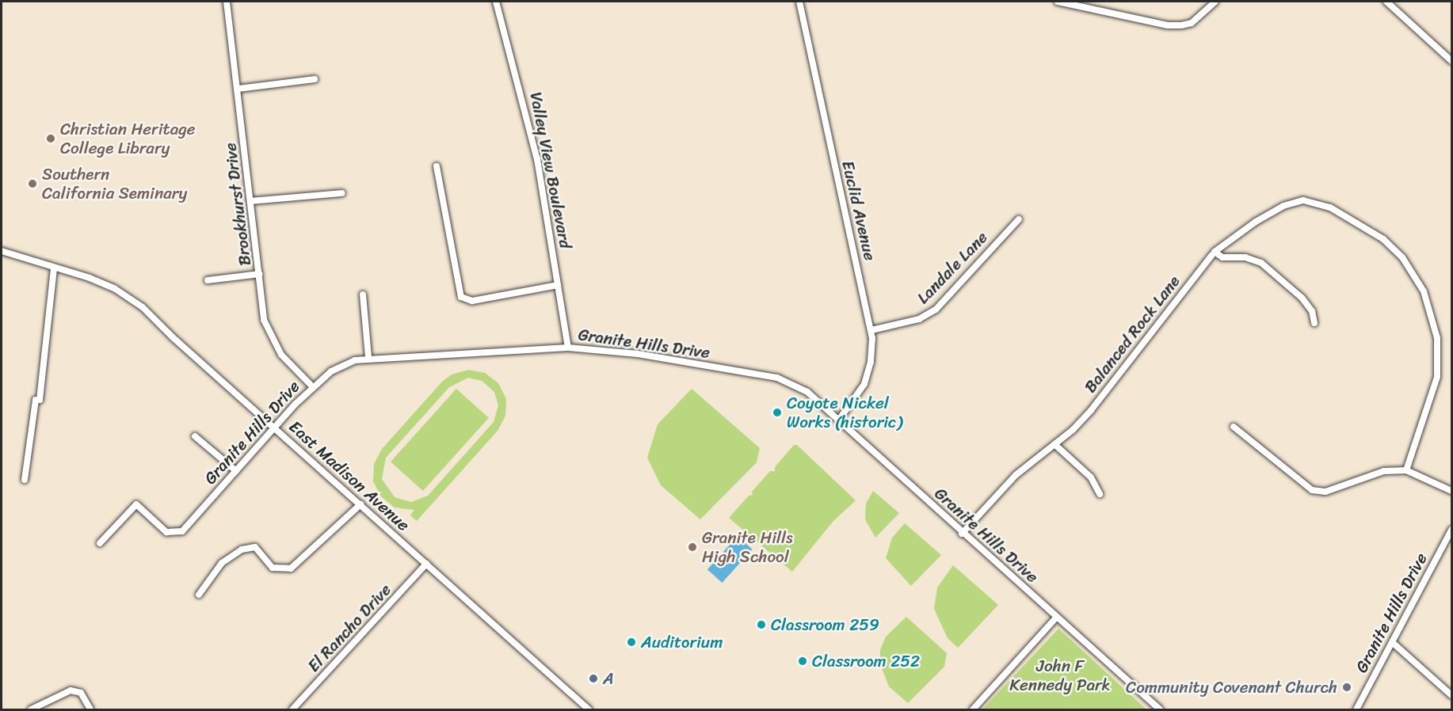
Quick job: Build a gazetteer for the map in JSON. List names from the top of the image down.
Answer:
{
  "streets": {
    "street": [
      "Valley View Boulevard",
      "Brookhurst Drive",
      "Euclid Avenue",
      "Landale Lane",
      "Balanced Rock Lane",
      "Granite Hills Drive",
      "East Madison Avenue",
      "El Rancho Drive"
    ]
  },
  "crossings": [
    ["Valley View Boulevard", "Granite Hills Drive"],
    ["Brookhurst Drive", "Granite Hills Drive"],
    ["Euclid Avenue", "Landale Lane"],
    ["Euclid Avenue", "Granite Hills Drive"],
    ["Balanced Rock Lane", "Granite Hills Drive"],
    ["Granite Hills Drive", "East Madison Avenue"],
    ["East Madison Avenue", "El Rancho Drive"]
  ],
  "parks": ["John F Kennedy Park"],
  "places": [
    "Christian Heritage College Library",
    "Southern California Seminary",
    "Coyote Nickel Works (historic)",
    "Granite Hills High School",
    "Classroom 259",
    "Auditorium",
    "Classroom 252",
    "A",
    "Community Covenant Church"
  ]
}
